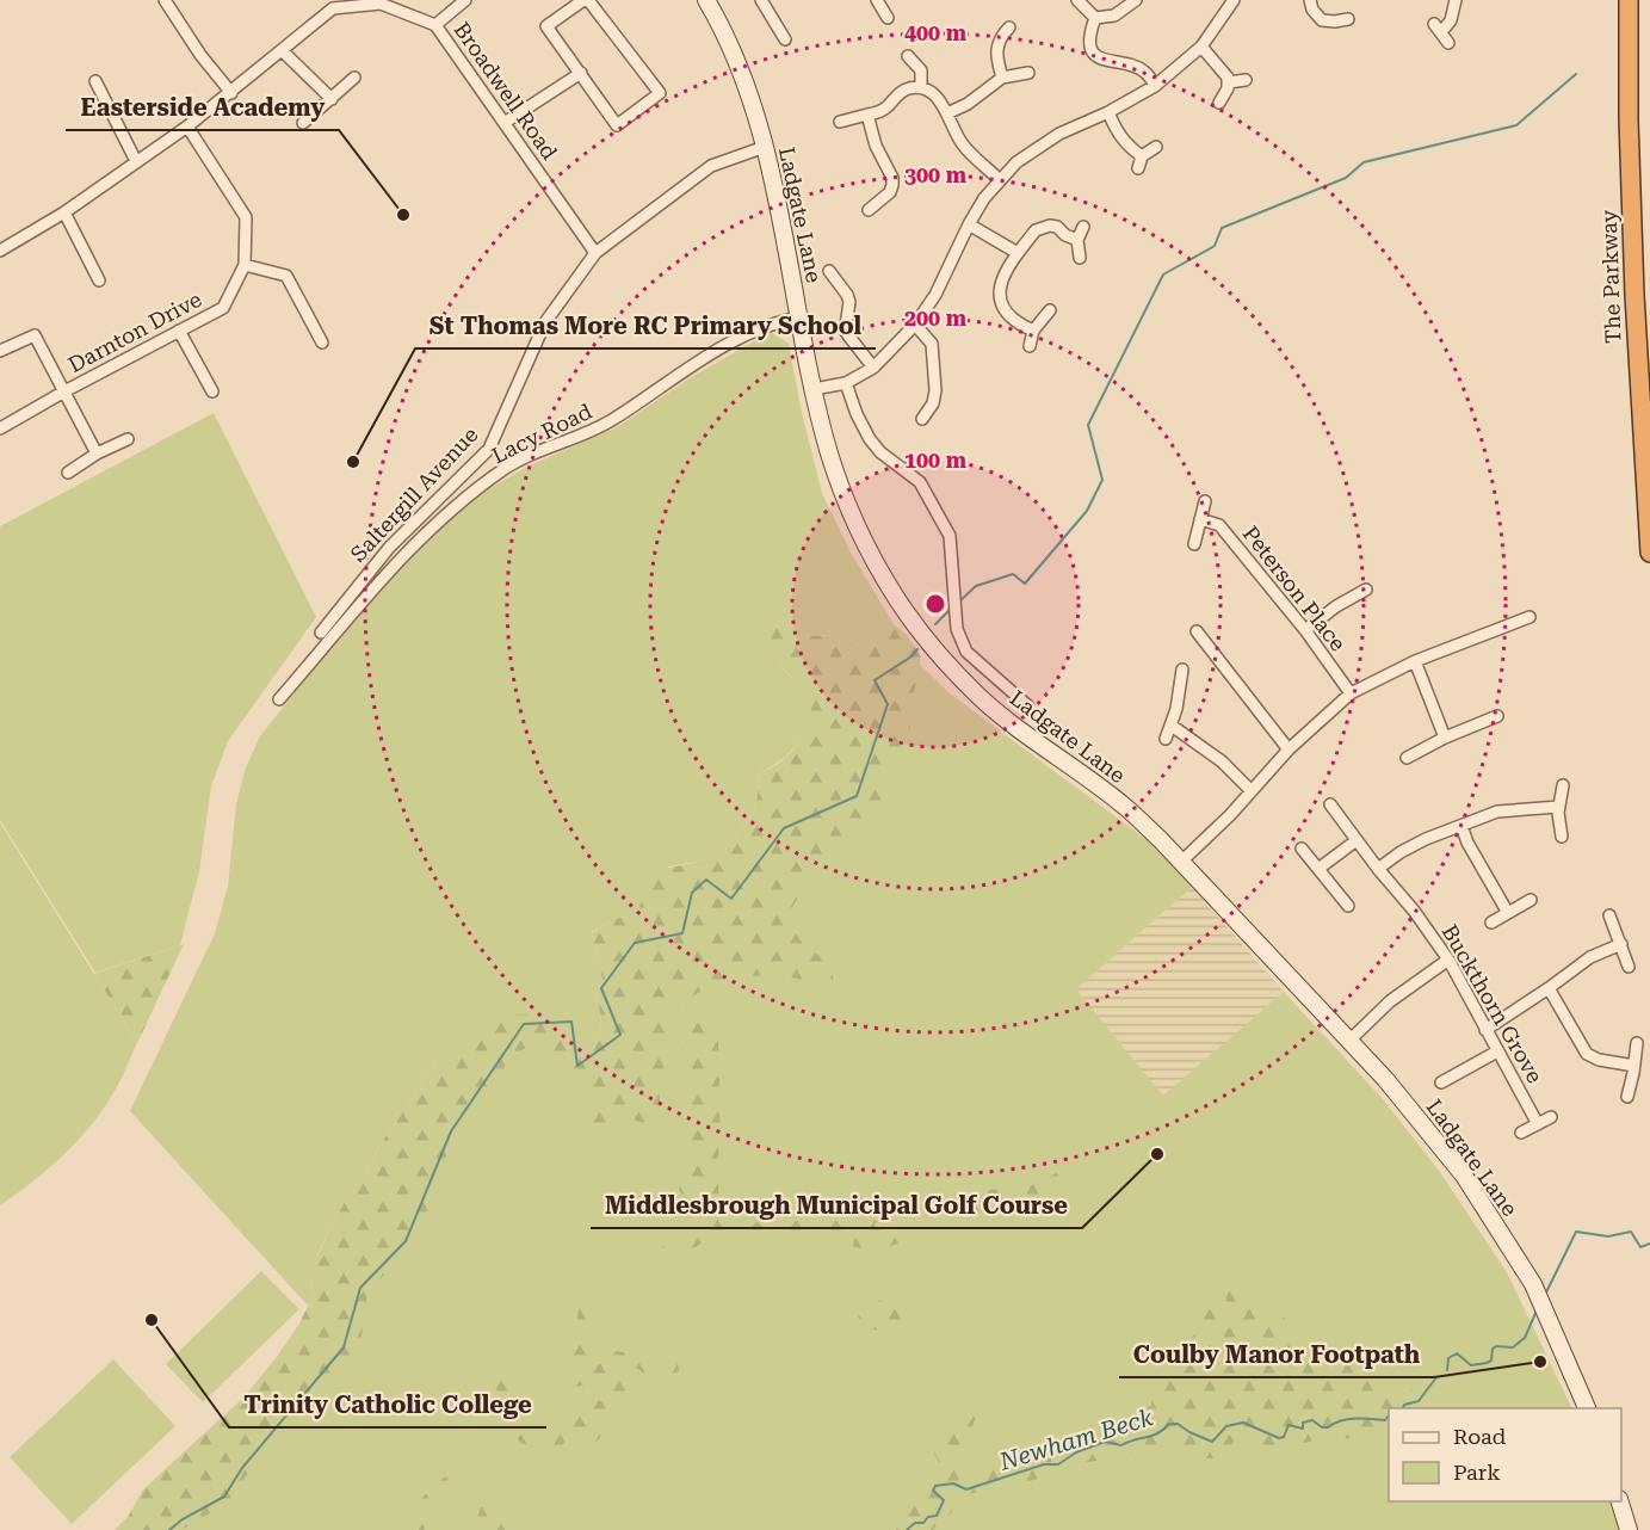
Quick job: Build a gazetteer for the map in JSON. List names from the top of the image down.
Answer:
{
  "streets": {
    "highway": ["The Parkway"],
    "main road": ["Ladgate Lane"],
    "street": [
      "Broadwell Road",
      "Darnton Drive",
      "Lacy Road",
      "Saltergill Avenue",
      "Peterson Place",
      "Buckthorn Grove"
    ]
  },
  "crossings": [
    ["Broadwell Road", "Darnton Drive"],
    ["Broadwell Road", "Saltergill Avenue"],
    ["Ladgate Lane", "Lacy Road"],
    ["Ladgate Lane", "Saltergill Avenue"]
  ],
  "water": ["Newham Beck"],
  "places": [
    "Easterside Academy",
    "St Thomas More RC Primary School",
    "Middlesbrough Municipal Golf Course",
    "Trinity Catholic College",
    "Coulby Manor Footpath"
  ],
  "legend": ["Road", "Park"],
  "rings": [
    "400 m",
    "300 m",
    "200 m",
    "100 m"
  ]
}
